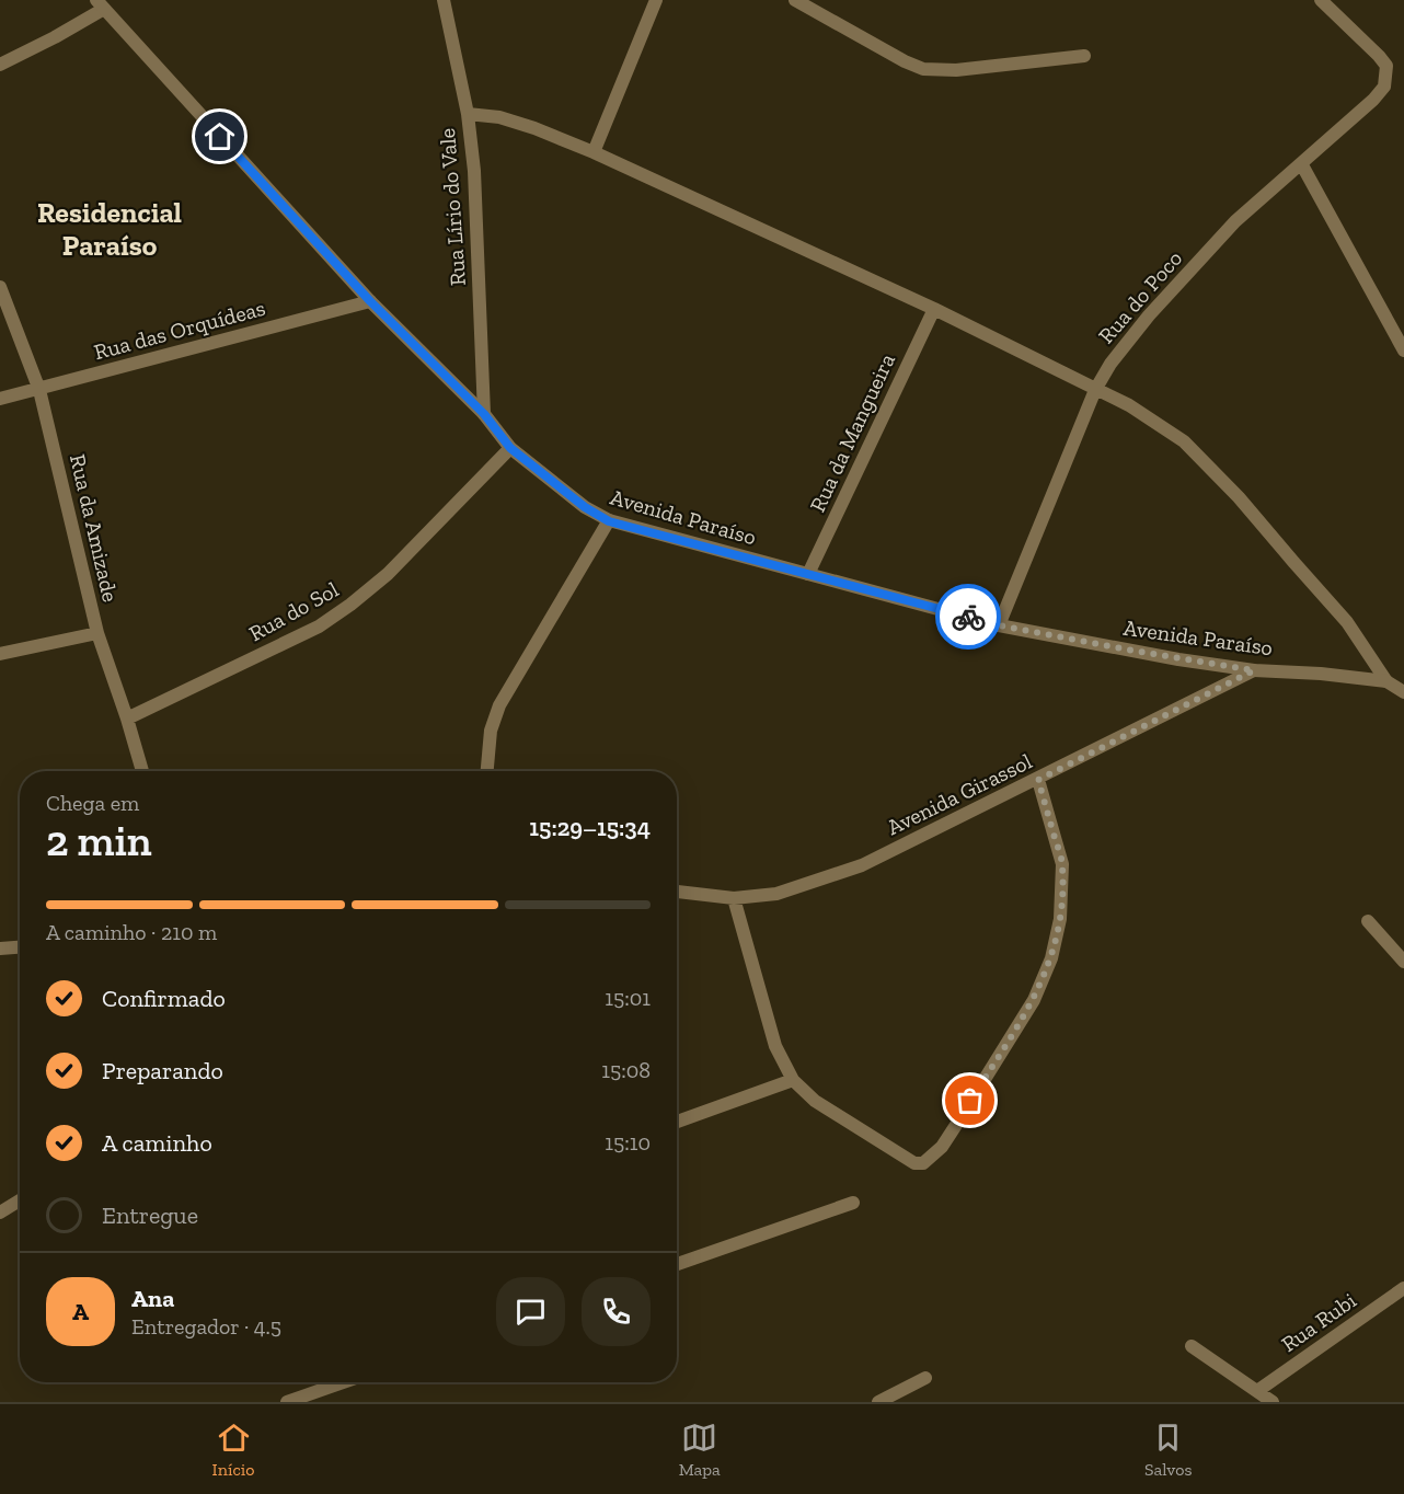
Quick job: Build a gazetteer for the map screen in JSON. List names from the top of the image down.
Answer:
{
  "streets": {
    "street": [
      "Rua Lírio do Vale",
      "Rua do Poco",
      "Rua das Orquídeas",
      "Rua da Mangueira",
      "Avenida Paraíso",
      "Rua da Amizade",
      "Rua do Sol",
      "Avenida Girassol",
      "Rua Rubi"
    ]
  },
  "crossings": [
    ["Rua Lírio do Vale", "Avenida Paraíso"],
    ["Rua do Poco", "Avenida Paraíso"],
    ["Rua das Orquídeas", "Avenida Paraíso"],
    ["Rua das Orquídeas", "Rua da Amizade"],
    ["Rua da Mangueira", "Avenida Paraíso"],
    ["Avenida Paraíso", "Rua do Sol"],
    ["Avenida Paraíso", "Avenida Girassol"],
    ["Rua da Amizade", "Rua do Sol"]
  ],
  "districts": ["Residencial Paraíso"],
  "page": {
    "heading": ["2 min", "Chega em", "15:29–15:34"],
    "panel": ["Ana", "Entregador · 4.5"],
    "bar": "A caminho · 210 m",
    "list": [
      ["Confirmado", "15:01"],
      ["Preparando", "15:08"],
      ["A caminho", "15:10"],
      "Entregue"
    ],
    "round": "A",
    "tabs": ["Início", "Mapa", "Salvos"]
  }
}
